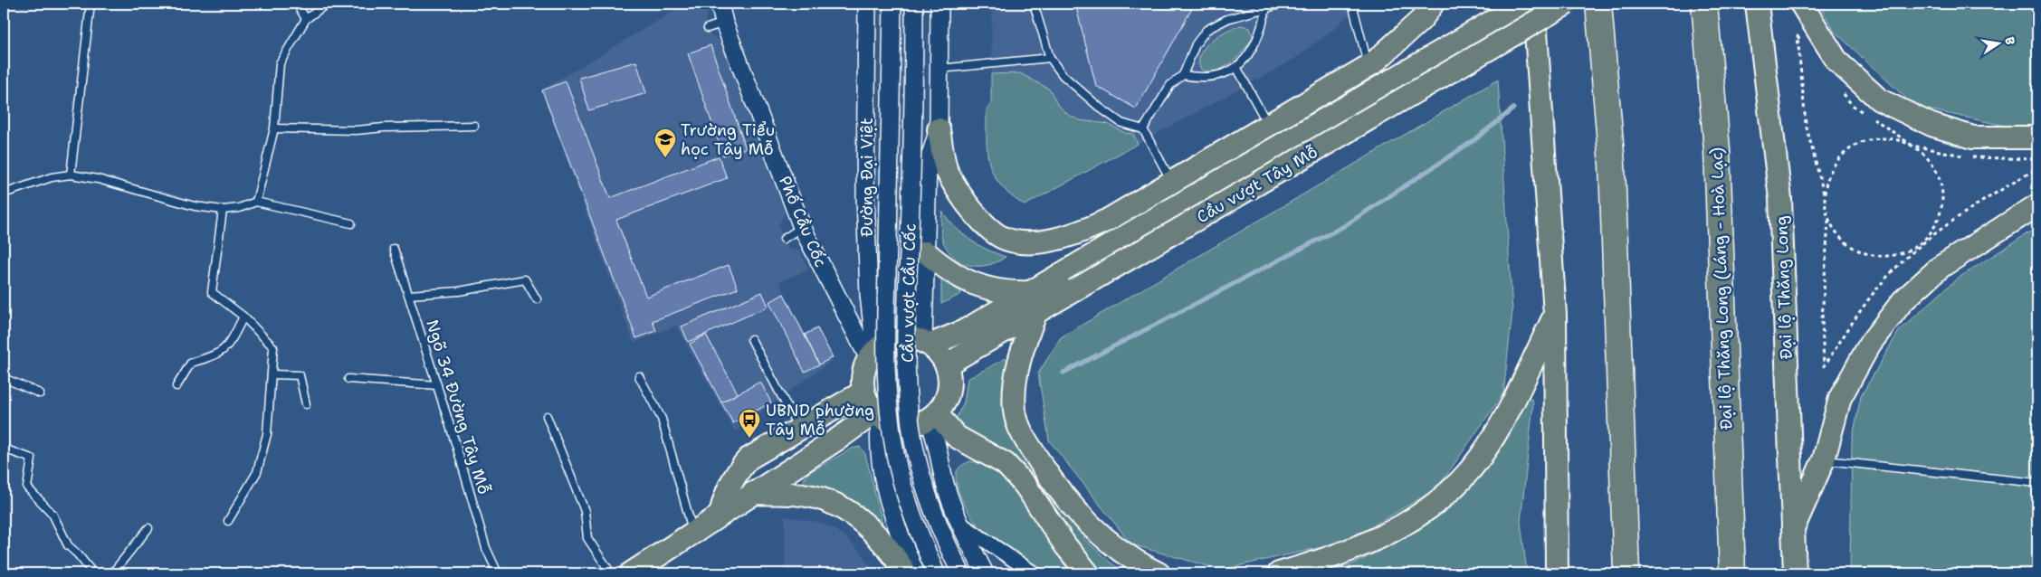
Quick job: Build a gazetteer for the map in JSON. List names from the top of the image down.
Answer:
{
  "streets": {
    "highway": ["Đại lộ Thăng Long (Láng - Hoà Lạc)"],
    "main road": ["Cầu vượt Tây Mỗ", "Đại lộ Thăng Long"],
    "street": ["Đường Đại Việt", "Phố Cầu Cốc", "Cầu vượt Cầu Cốc"],
    "lane": ["Ngõ 34 Đường Tây Mỗ"]
  },
  "crossings": [
    ["Đường Đại Việt", "Cầu vượt Tây Mỗ"],
    ["Đường Đại Việt", "Phố Cầu Cốc"],
    ["Cầu vượt Tây Mỗ", "Phố Cầu Cốc"]
  ],
  "places": {
    "school or university": ["Trường Tiểu học Tây Mỗ"],
    "bus stop": ["UBND phường Tây Mỗ"]
  },
  "north": "right"
}
